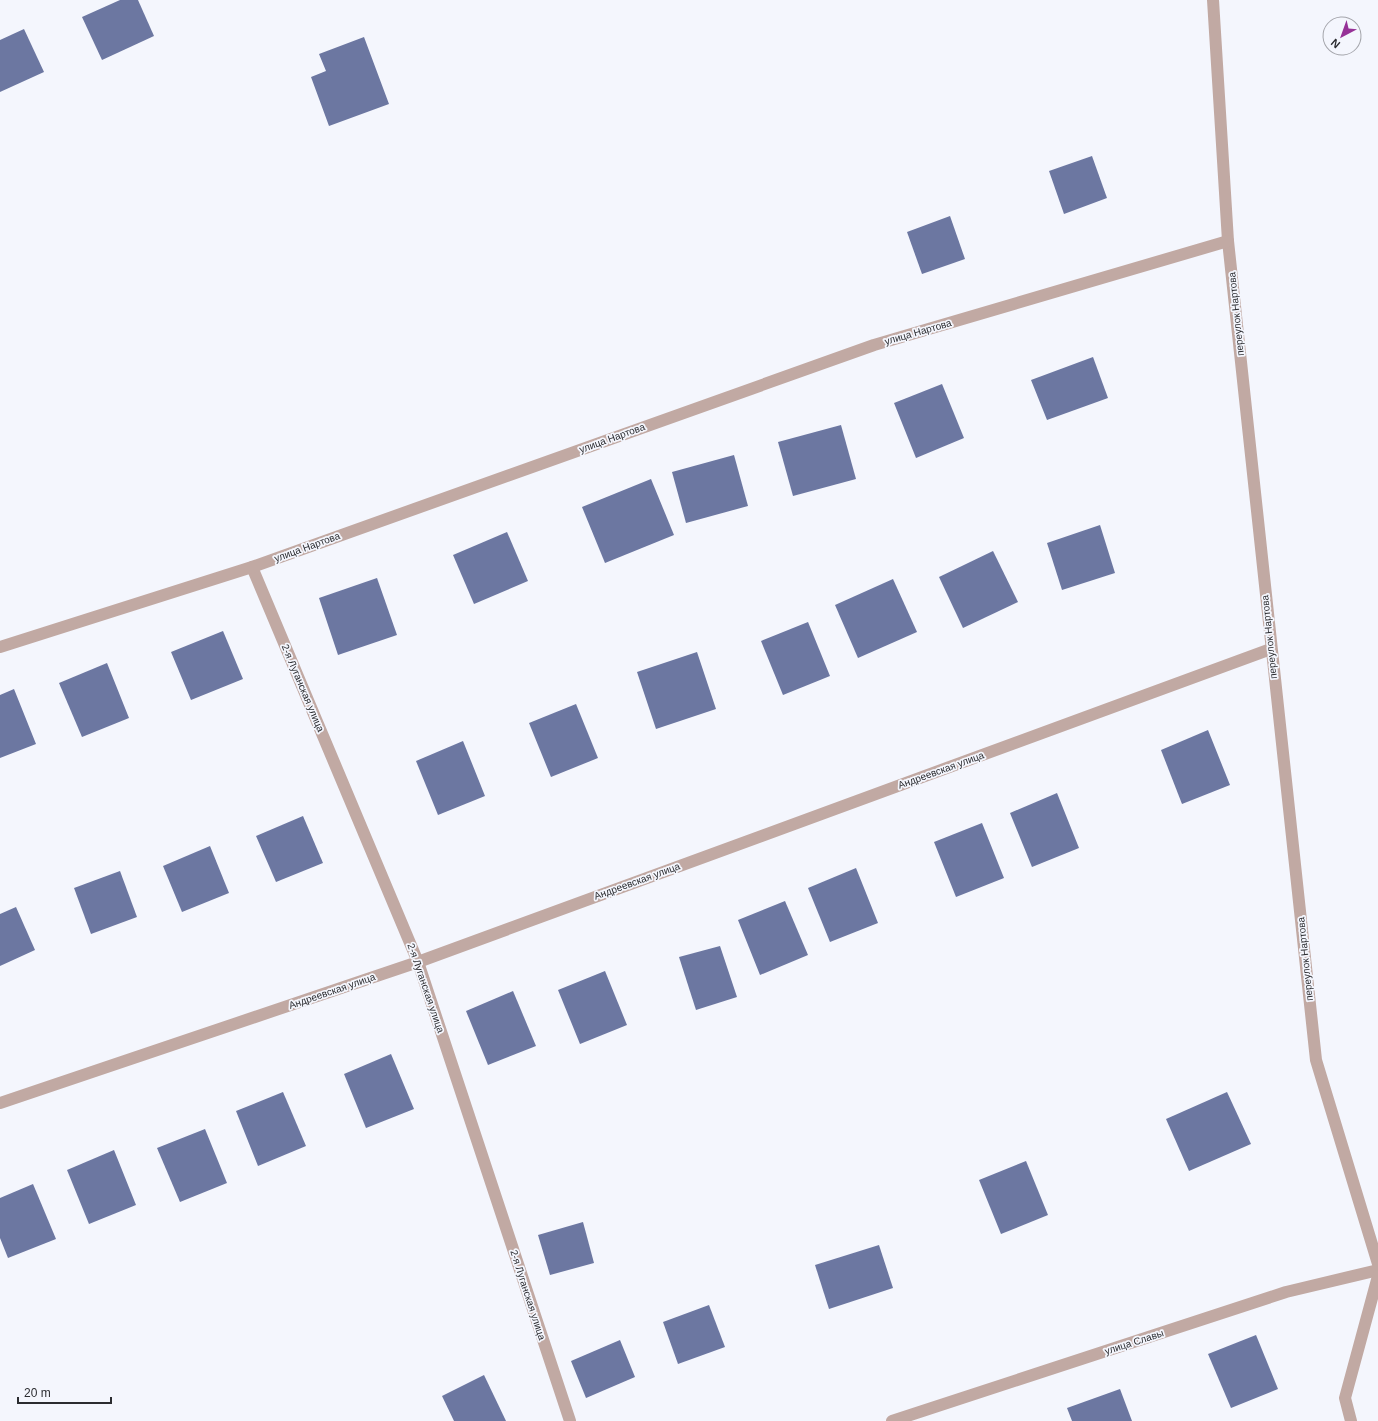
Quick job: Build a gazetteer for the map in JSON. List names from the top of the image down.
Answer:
{
  "streets": {
    "street": [
      "переулок Нартова",
      "улица Нартова",
      "2-я Луганская улица",
      "Андреевская улица",
      "улица Славы"
    ]
  },
  "crossings": [
    ["переулок Нартова", "улица Нартова"],
    ["переулок Нартова", "Андреевская улица"],
    ["улица Нартова", "2-я Луганская улица"],
    ["2-я Луганская улица", "Андреевская улица"]
  ],
  "scale_bar": "20 m",
  "north": "bottom left"
}
